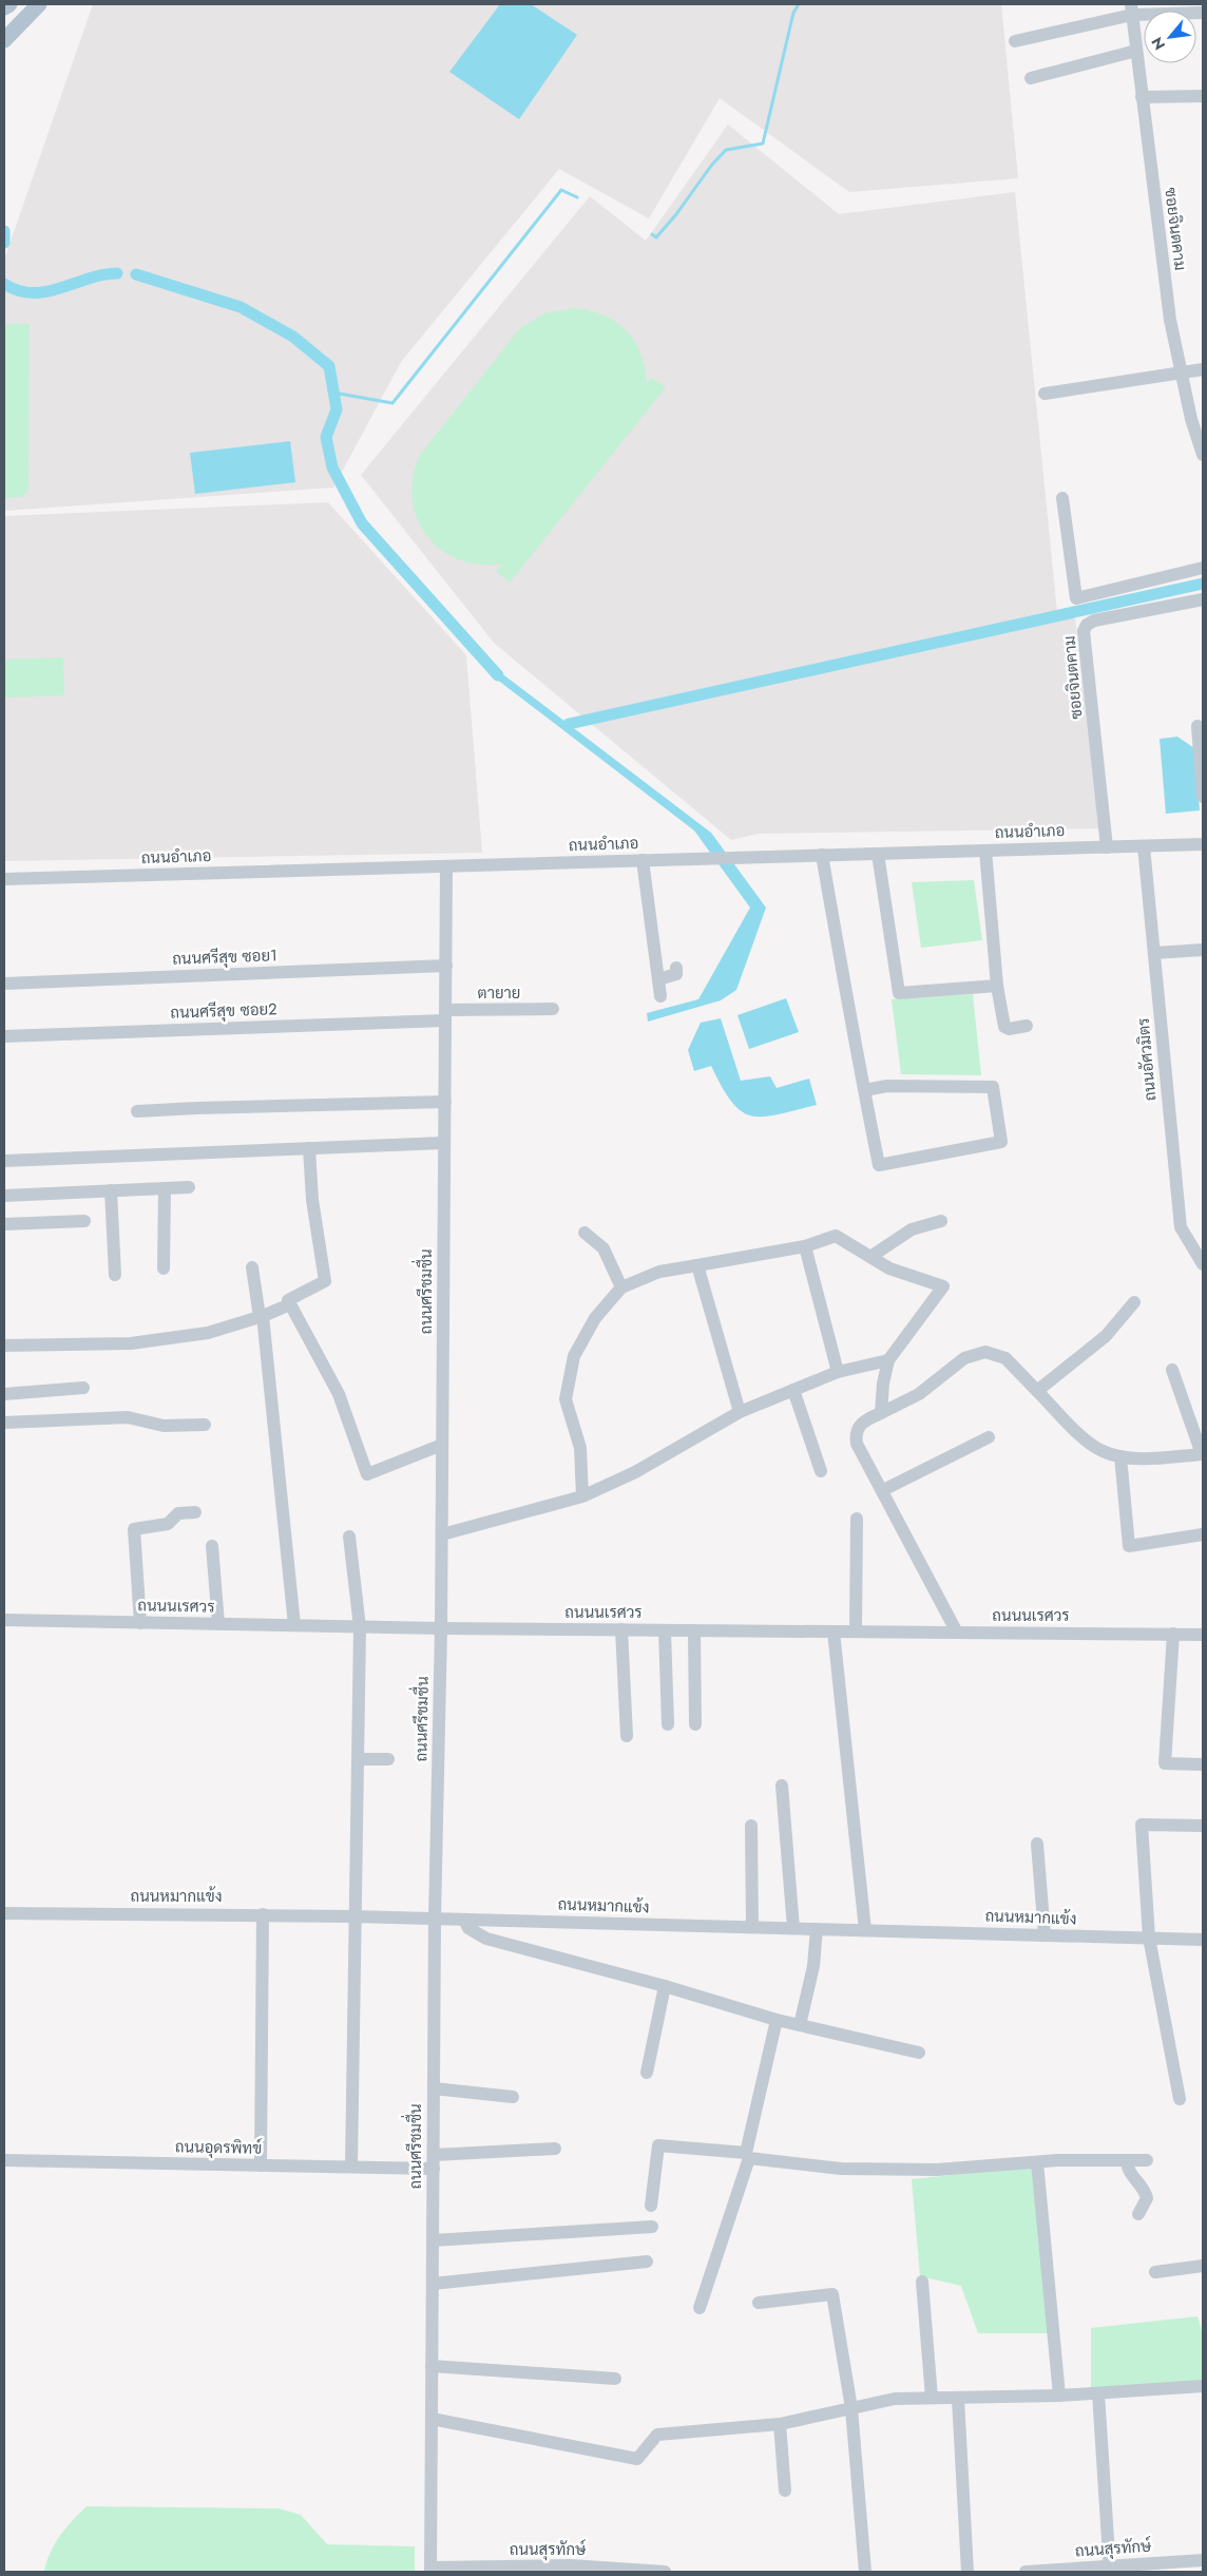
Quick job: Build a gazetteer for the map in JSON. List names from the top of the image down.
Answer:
{
  "streets": {
    "street": [
      "ซอยจินตคาม",
      "ถนนอำเภอ",
      "ถนนศรีสุข ซอย1",
      "ตายาย",
      "ถนนศรีสุข ซอย2",
      "ถนนอัศวมิตร",
      "ถนนศรีชมชื่น",
      "ถนนนเรศวร",
      "ถนนหมากแข้ง",
      "ถนนอุดรพิทข์",
      "ถนนสุรทักษ์"
    ]
  },
  "crossings": [
    ["ซอยจินตคาม", "ถนนอำเภอ"],
    ["ถนนอำเภอ", "ถนนอัศวมิตร"],
    ["ถนนอำเภอ", "ถนนศรีชมชื่น"],
    ["ถนนศรีสุข ซอย1", "ถนนศรีชมชื่น"],
    ["ตายาย", "ถนนศรีสุข ซอย2"],
    ["ตายาย", "ถนนศรีชมชื่น"],
    ["ถนนศรีสุข ซอย2", "ถนนศรีชมชื่น"],
    ["ถนนศรีชมชื่น", "ถนนนเรศวร"],
    ["ถนนศรีชมชื่น", "ถนนหมากแข้ง"],
    ["ถนนศรีชมชื่น", "ถนนอุดรพิทข์"],
    ["ถนนศรีชมชื่น", "ถนนสุรทักษ์"]
  ],
  "north": "bottom left"
}
